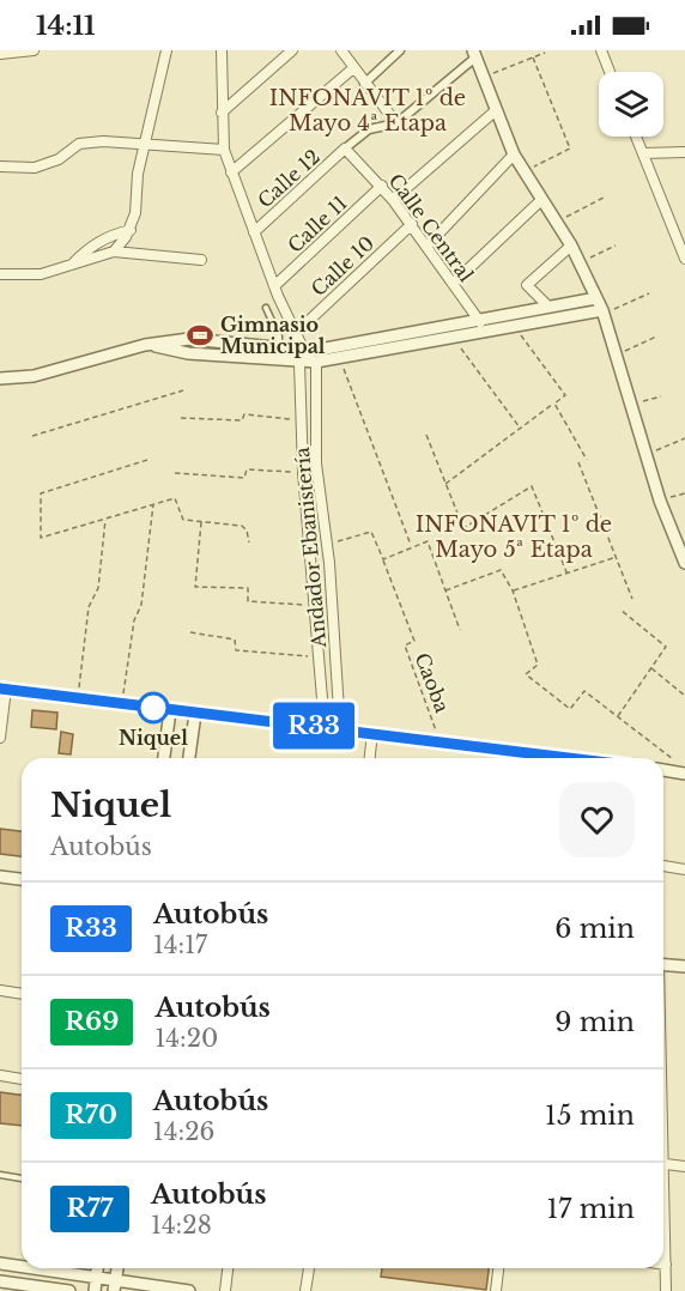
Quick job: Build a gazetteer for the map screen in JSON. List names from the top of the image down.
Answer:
{
  "streets": {
    "street": [
      "Calle 12",
      "Calle 11",
      "Calle Central",
      "Calle 10",
      "Andador Ebanistería"
    ],
    "path": ["Caoba"]
  },
  "crossings": [
    ["Calle 12", "Calle Central"],
    ["Calle 12", "Andador Ebanistería"],
    ["Calle 11", "Calle Central"],
    ["Calle 11", "Andador Ebanistería"],
    ["Calle Central", "Calle 10"],
    ["Calle 10", "Andador Ebanistería"]
  ],
  "districts": ["INFONAVIT 1º de Mayo 4ª Etapa", "INFONAVIT 1º de Mayo 5ª Etapa"],
  "places": {
    "sports": ["Gimnasio Municipal"],
    "other": ["Niquel"]
  },
  "lines": ["bus line R33"],
  "page": {
    "status": "14:11",
    "on_map": "R33",
    "heading": ["Niquel", "Autobús"],
    "list": [
      {
        "mark": "R33",
        "name": "Autobús",
        "note": "14:17",
        "value": "6 min"
      },
      {
        "mark": "R69",
        "name": "Autobús",
        "note": "14:20",
        "value": "9 min"
      },
      {
        "mark": "R70",
        "name": "Autobús",
        "note": "14:26",
        "value": "15 min"
      },
      {
        "mark": "R77",
        "name": "Autobús",
        "note": "14:28",
        "value": "17 min"
      }
    ]
  }
}
